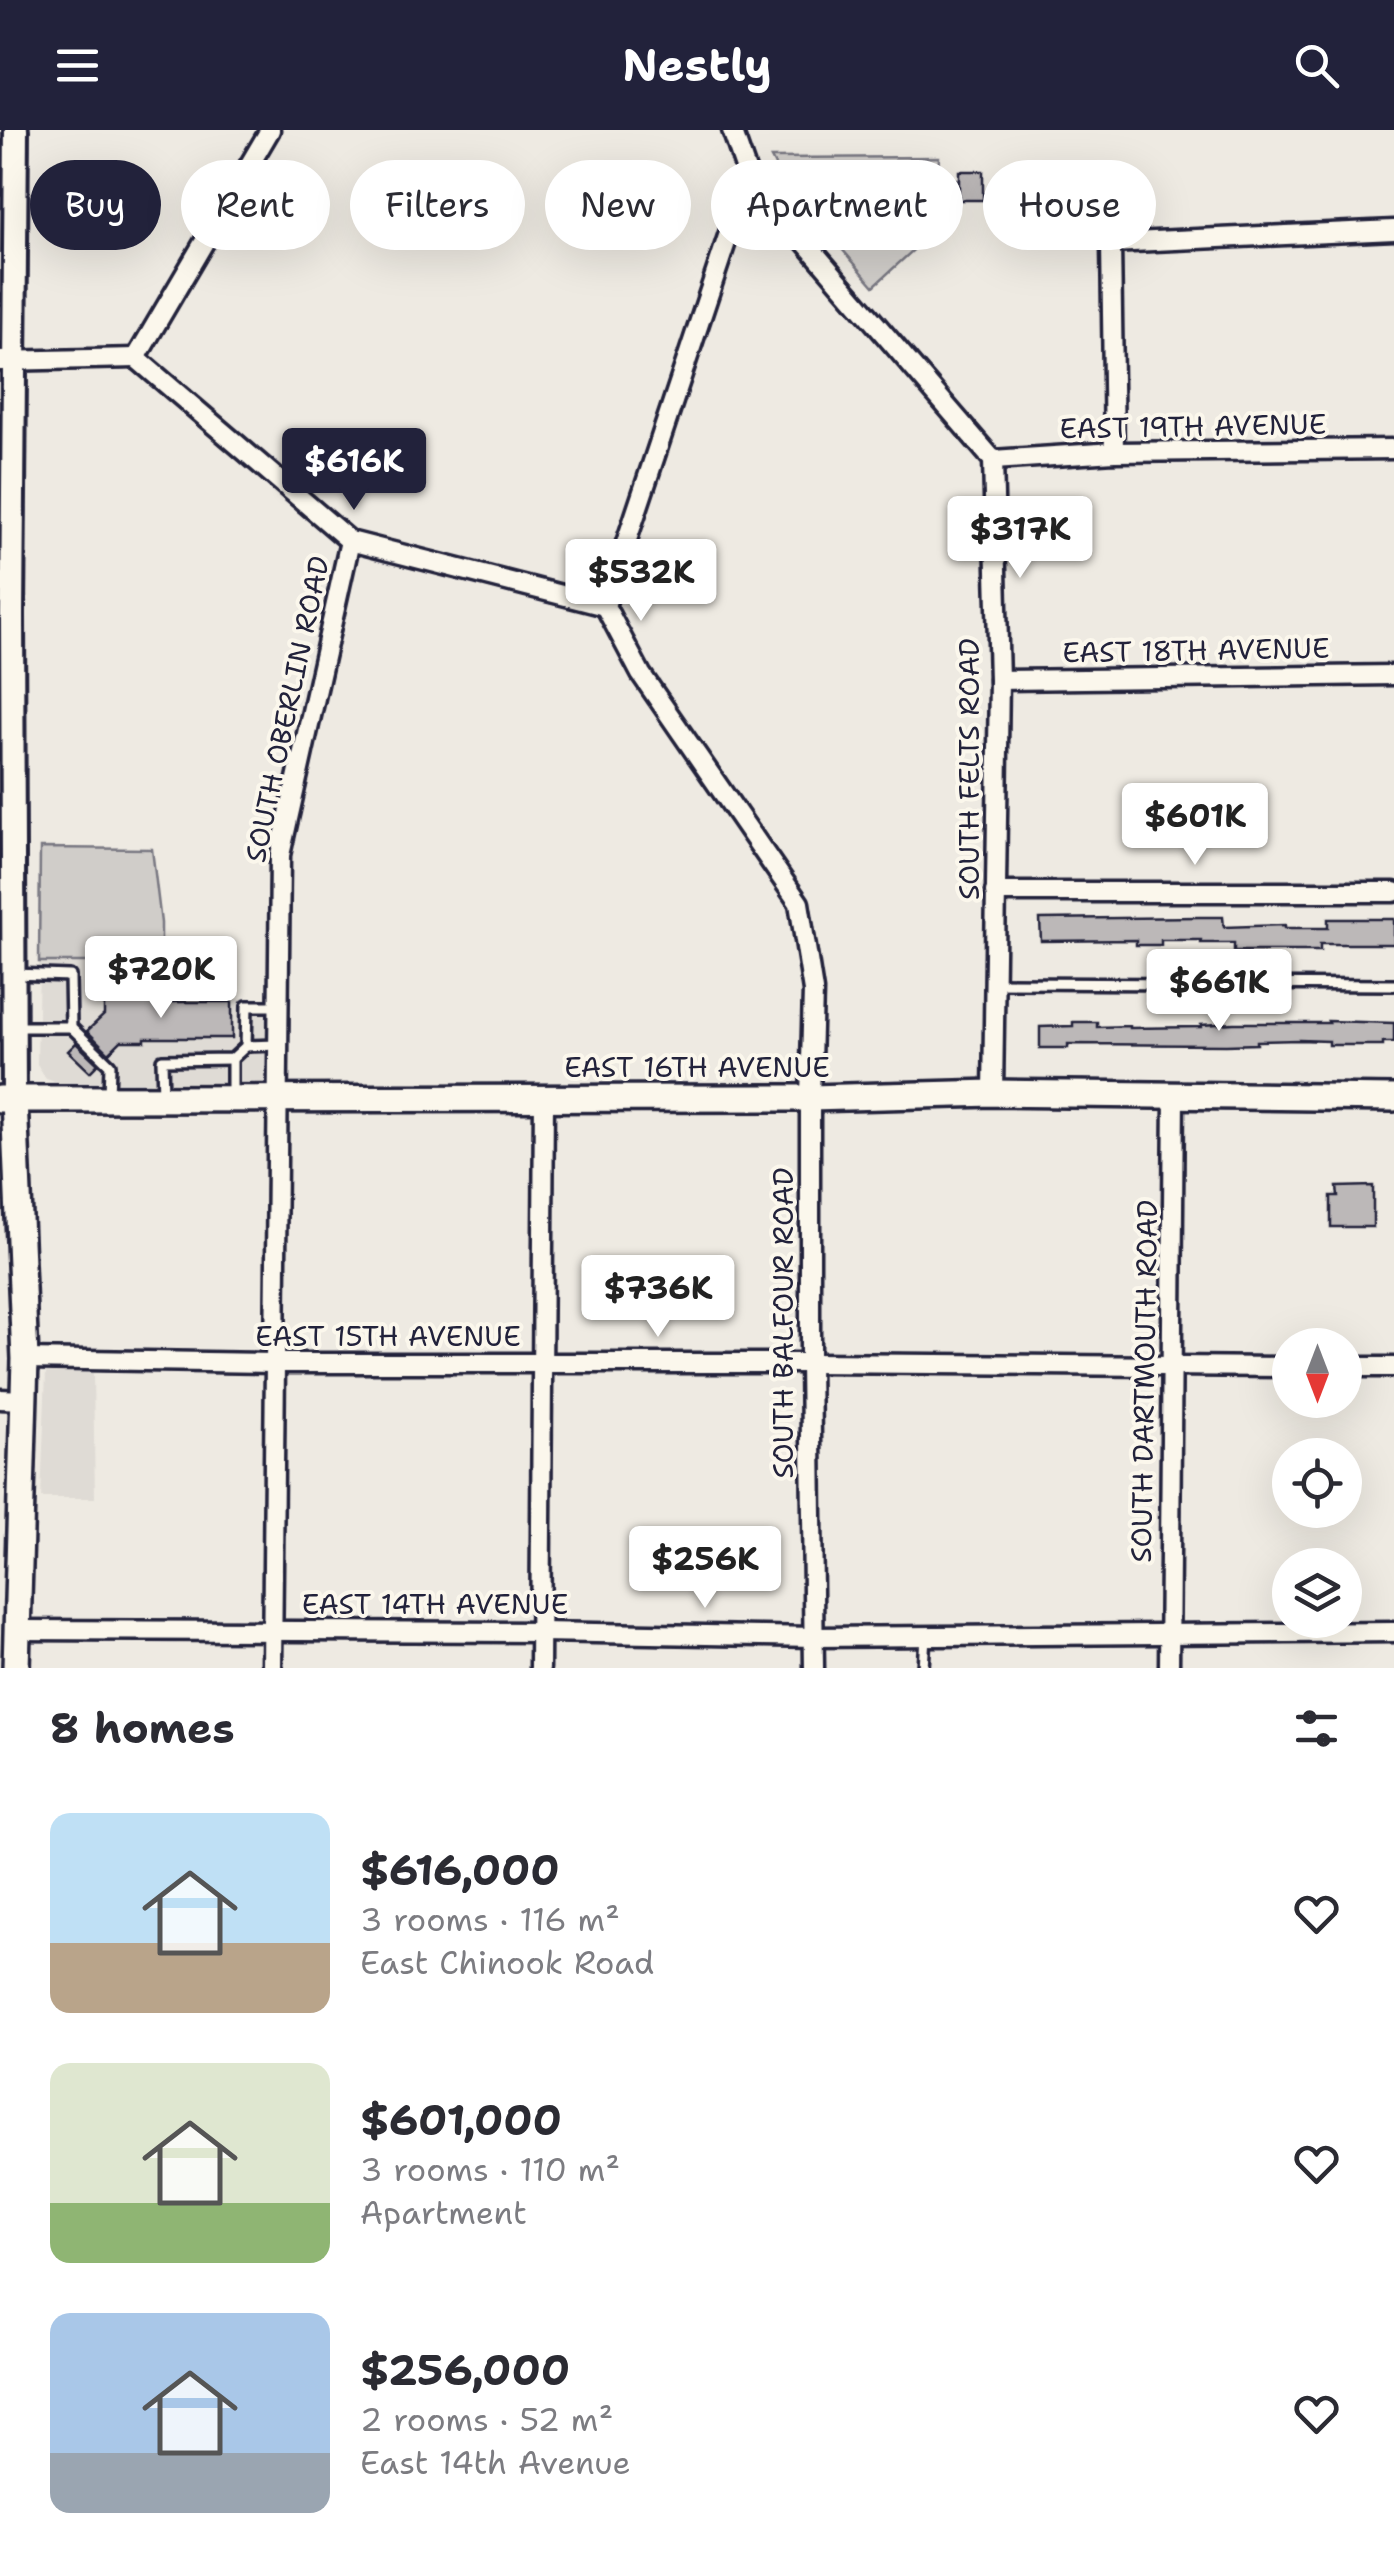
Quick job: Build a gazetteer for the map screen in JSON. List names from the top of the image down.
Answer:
{
  "streets": {
    "main road": ["EAST 16TH AVENUE"],
    "street": [
      "EAST 19TH AVENUE",
      "EAST 18TH AVENUE",
      "SOUTH OBERLIN ROAD",
      "SOUTH FELTS ROAD",
      "SOUTH BALFOUR ROAD",
      "EAST 15TH AVENUE",
      "SOUTH DARTMOUTH ROAD",
      "EAST 14TH AVENUE"
    ]
  },
  "crossings": [
    ["EAST 19TH AVENUE", "SOUTH FELTS ROAD"],
    ["EAST 18TH AVENUE", "SOUTH FELTS ROAD"],
    ["SOUTH OBERLIN ROAD", "EAST 16TH AVENUE"],
    ["SOUTH OBERLIN ROAD", "EAST 15TH AVENUE"],
    ["SOUTH OBERLIN ROAD", "EAST 14TH AVENUE"],
    ["SOUTH FELTS ROAD", "EAST 16TH AVENUE"],
    ["EAST 16TH AVENUE", "SOUTH BALFOUR ROAD"],
    ["EAST 16TH AVENUE", "SOUTH DARTMOUTH ROAD"],
    ["SOUTH BALFOUR ROAD", "EAST 15TH AVENUE"],
    ["SOUTH BALFOUR ROAD", "EAST 14TH AVENUE"],
    ["EAST 15TH AVENUE", "SOUTH DARTMOUTH ROAD"],
    ["SOUTH DARTMOUTH ROAD", "EAST 14TH AVENUE"]
  ],
  "north": "bottom",
  "page": {
    "header": "Nestly",
    "chip": [
      "Buy",
      "Rent",
      "Filters",
      "New",
      "Apartment",
      "House"
    ],
    "price": [
      "$616K",
      "$317K",
      "$532K",
      "$601K",
      "$720K",
      "$661K",
      "$736K",
      "$256K"
    ],
    "heading": "8 homes",
    "list": [
      {
        "name": "$616,000",
        "note": "3 rooms · 116 m² · East Chinook Road"
      },
      {
        "name": "$601,000",
        "note": "3 rooms · 110 m² · Apartment"
      },
      {
        "name": "$256,000",
        "note": "2 rooms · 52 m² · East 14th Avenue"
      }
    ]
  }
}
